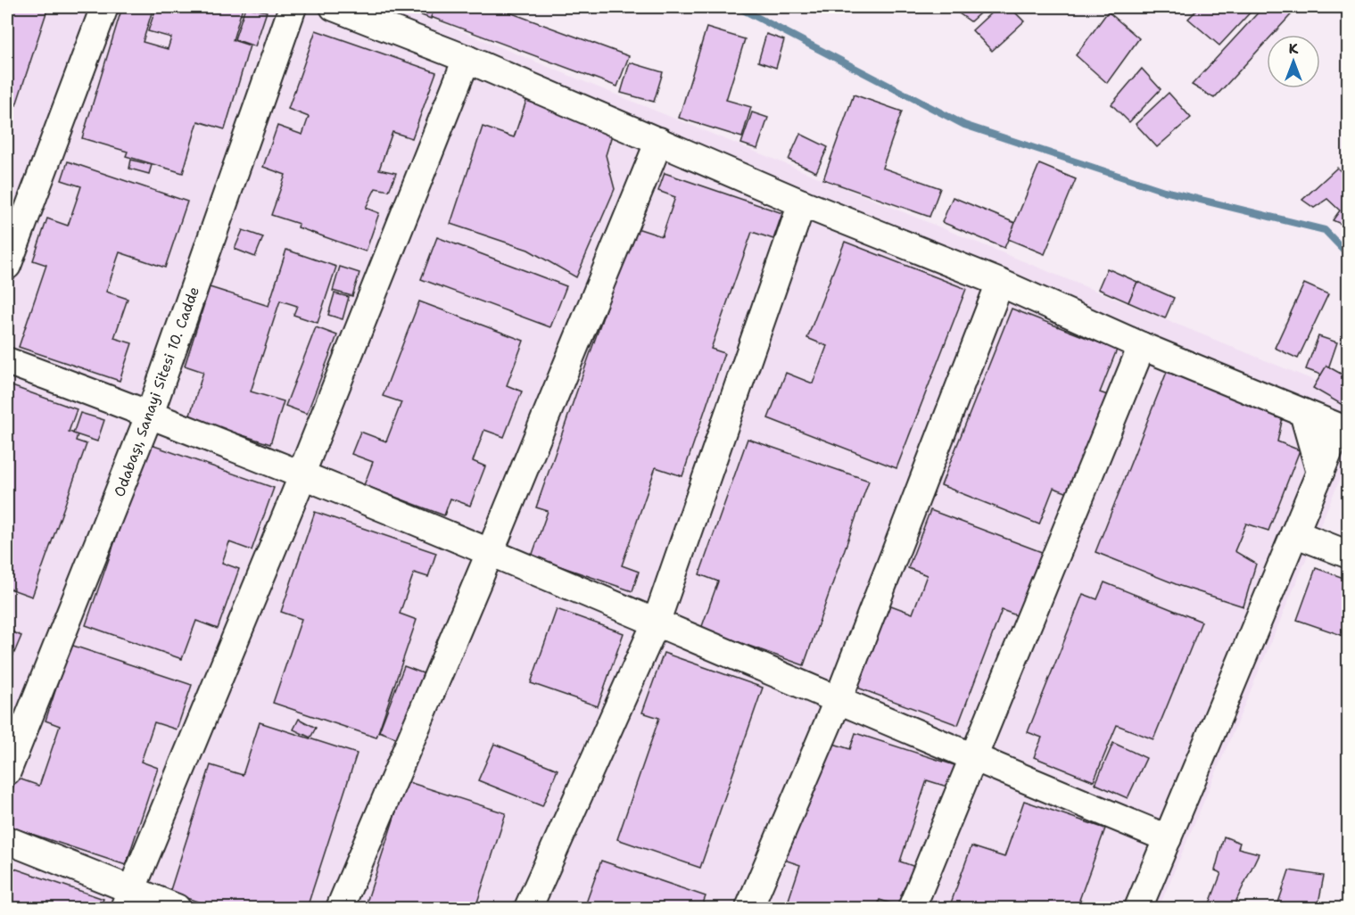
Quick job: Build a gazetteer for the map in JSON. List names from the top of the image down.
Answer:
{
  "streets": {
    "street": ["Odabaşı, Sanayi Sitesi 10. Cadde"]
  },
  "north": "top"
}
